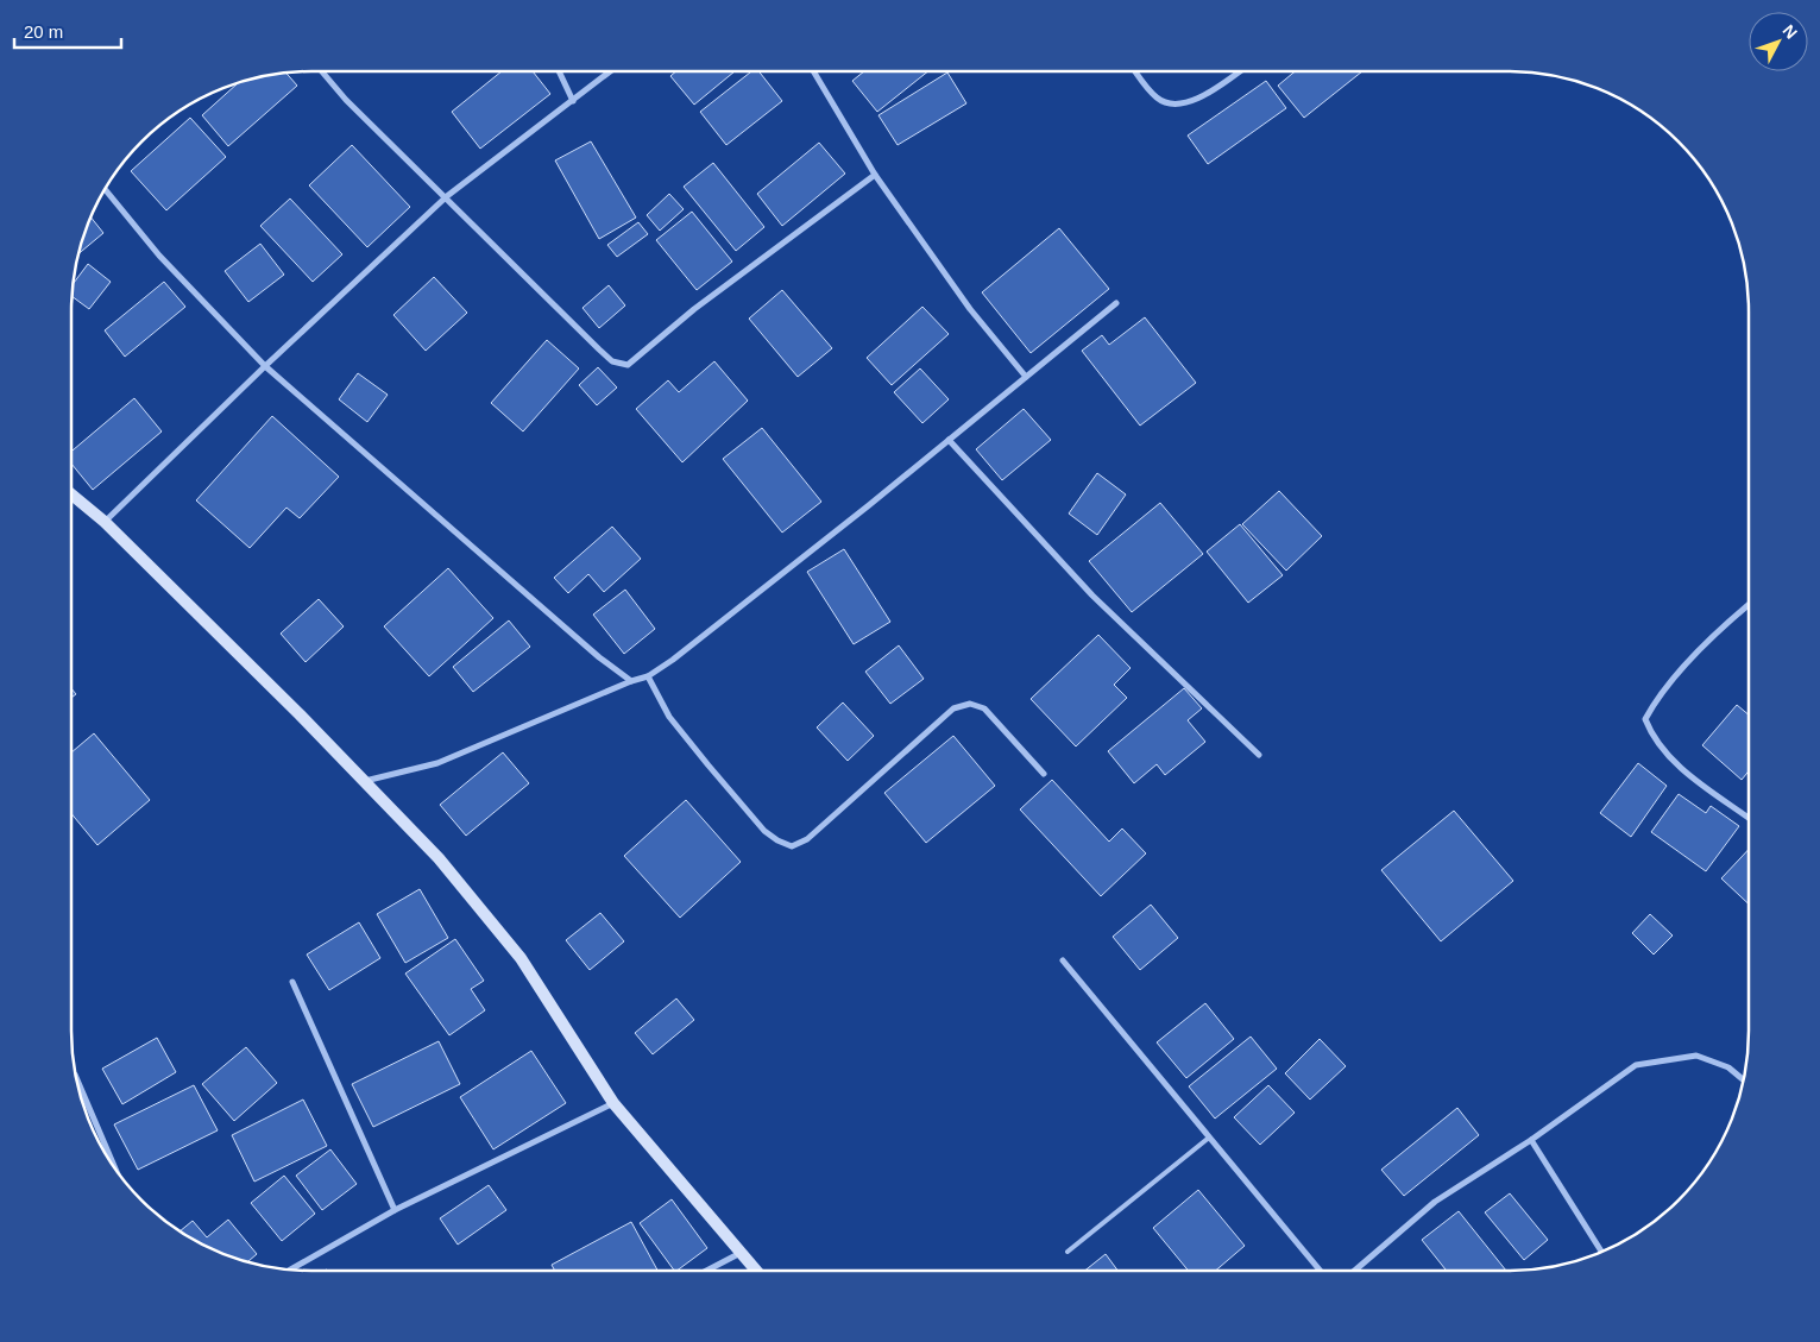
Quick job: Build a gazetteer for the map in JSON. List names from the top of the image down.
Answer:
{
  "scale_bar": "20 m",
  "north": "top right"
}
